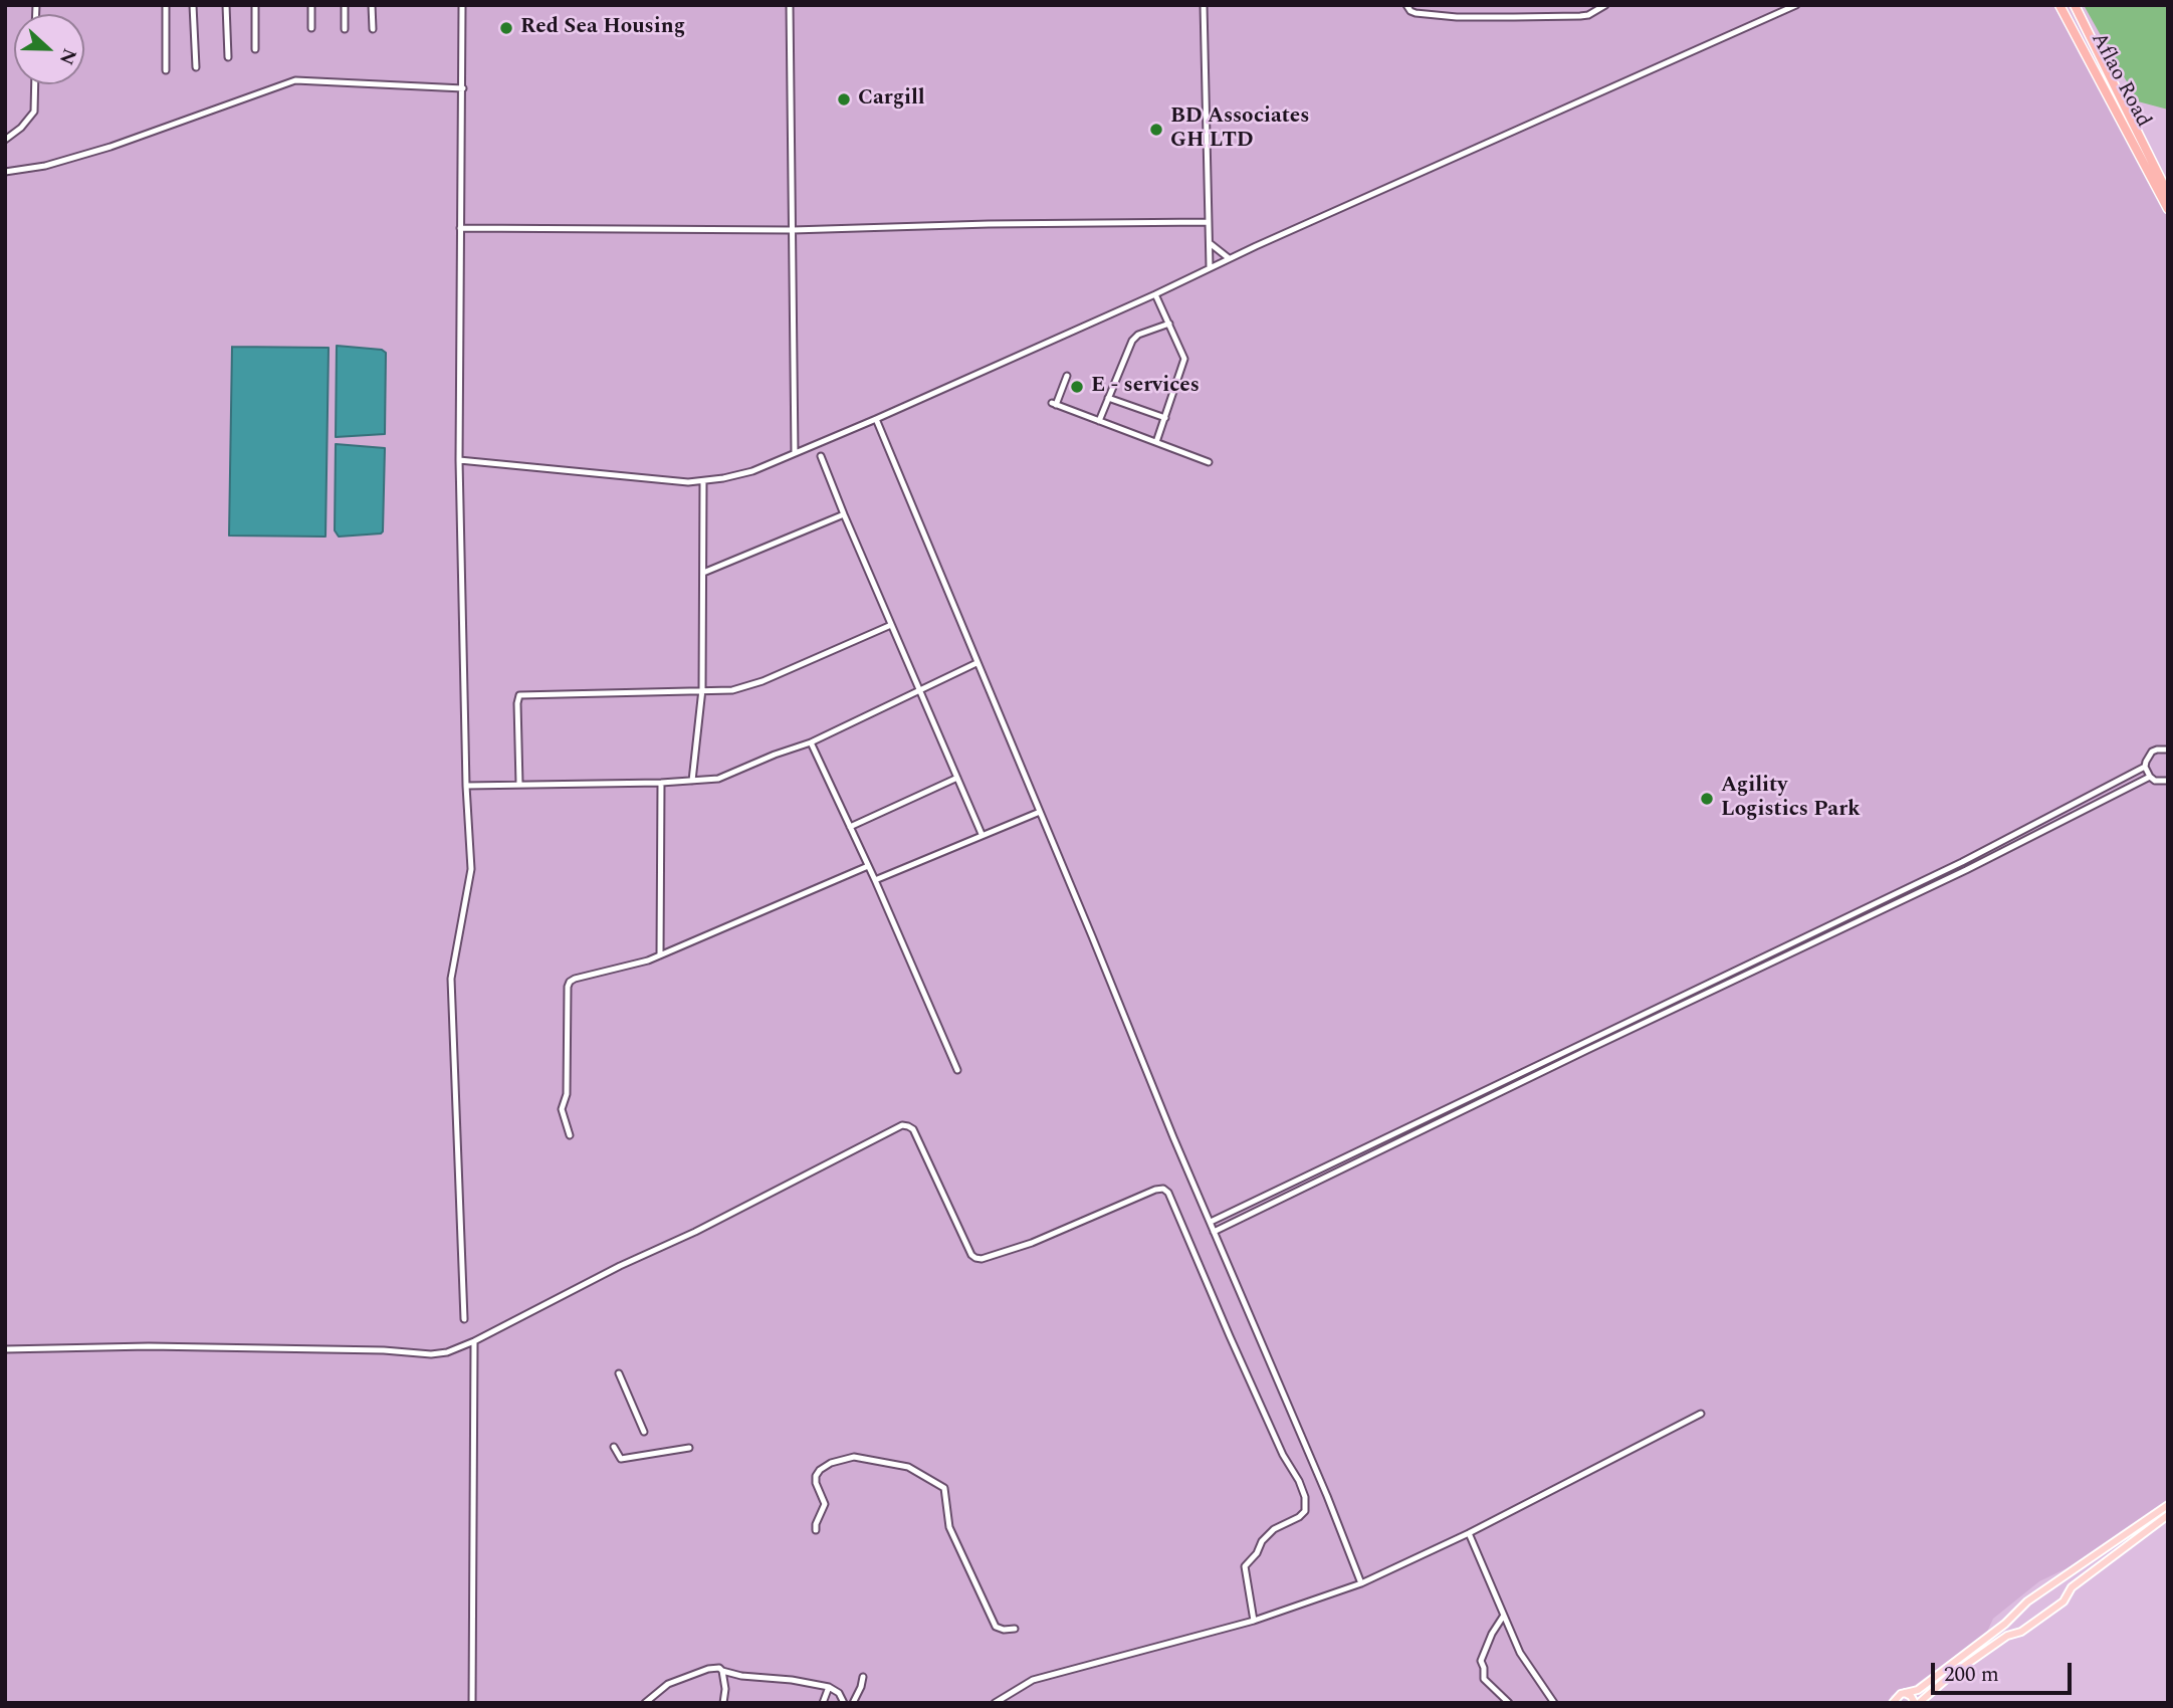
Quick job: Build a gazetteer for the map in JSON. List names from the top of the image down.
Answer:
{
  "streets": {
    "highway": ["Aflao Road"]
  },
  "places": [
    "Red Sea Housing",
    "Cargill",
    "BD Associates GH LTD",
    "E - services",
    "Agility Logistics Park"
  ],
  "scale_bar": "200 m",
  "north": "right"
}
